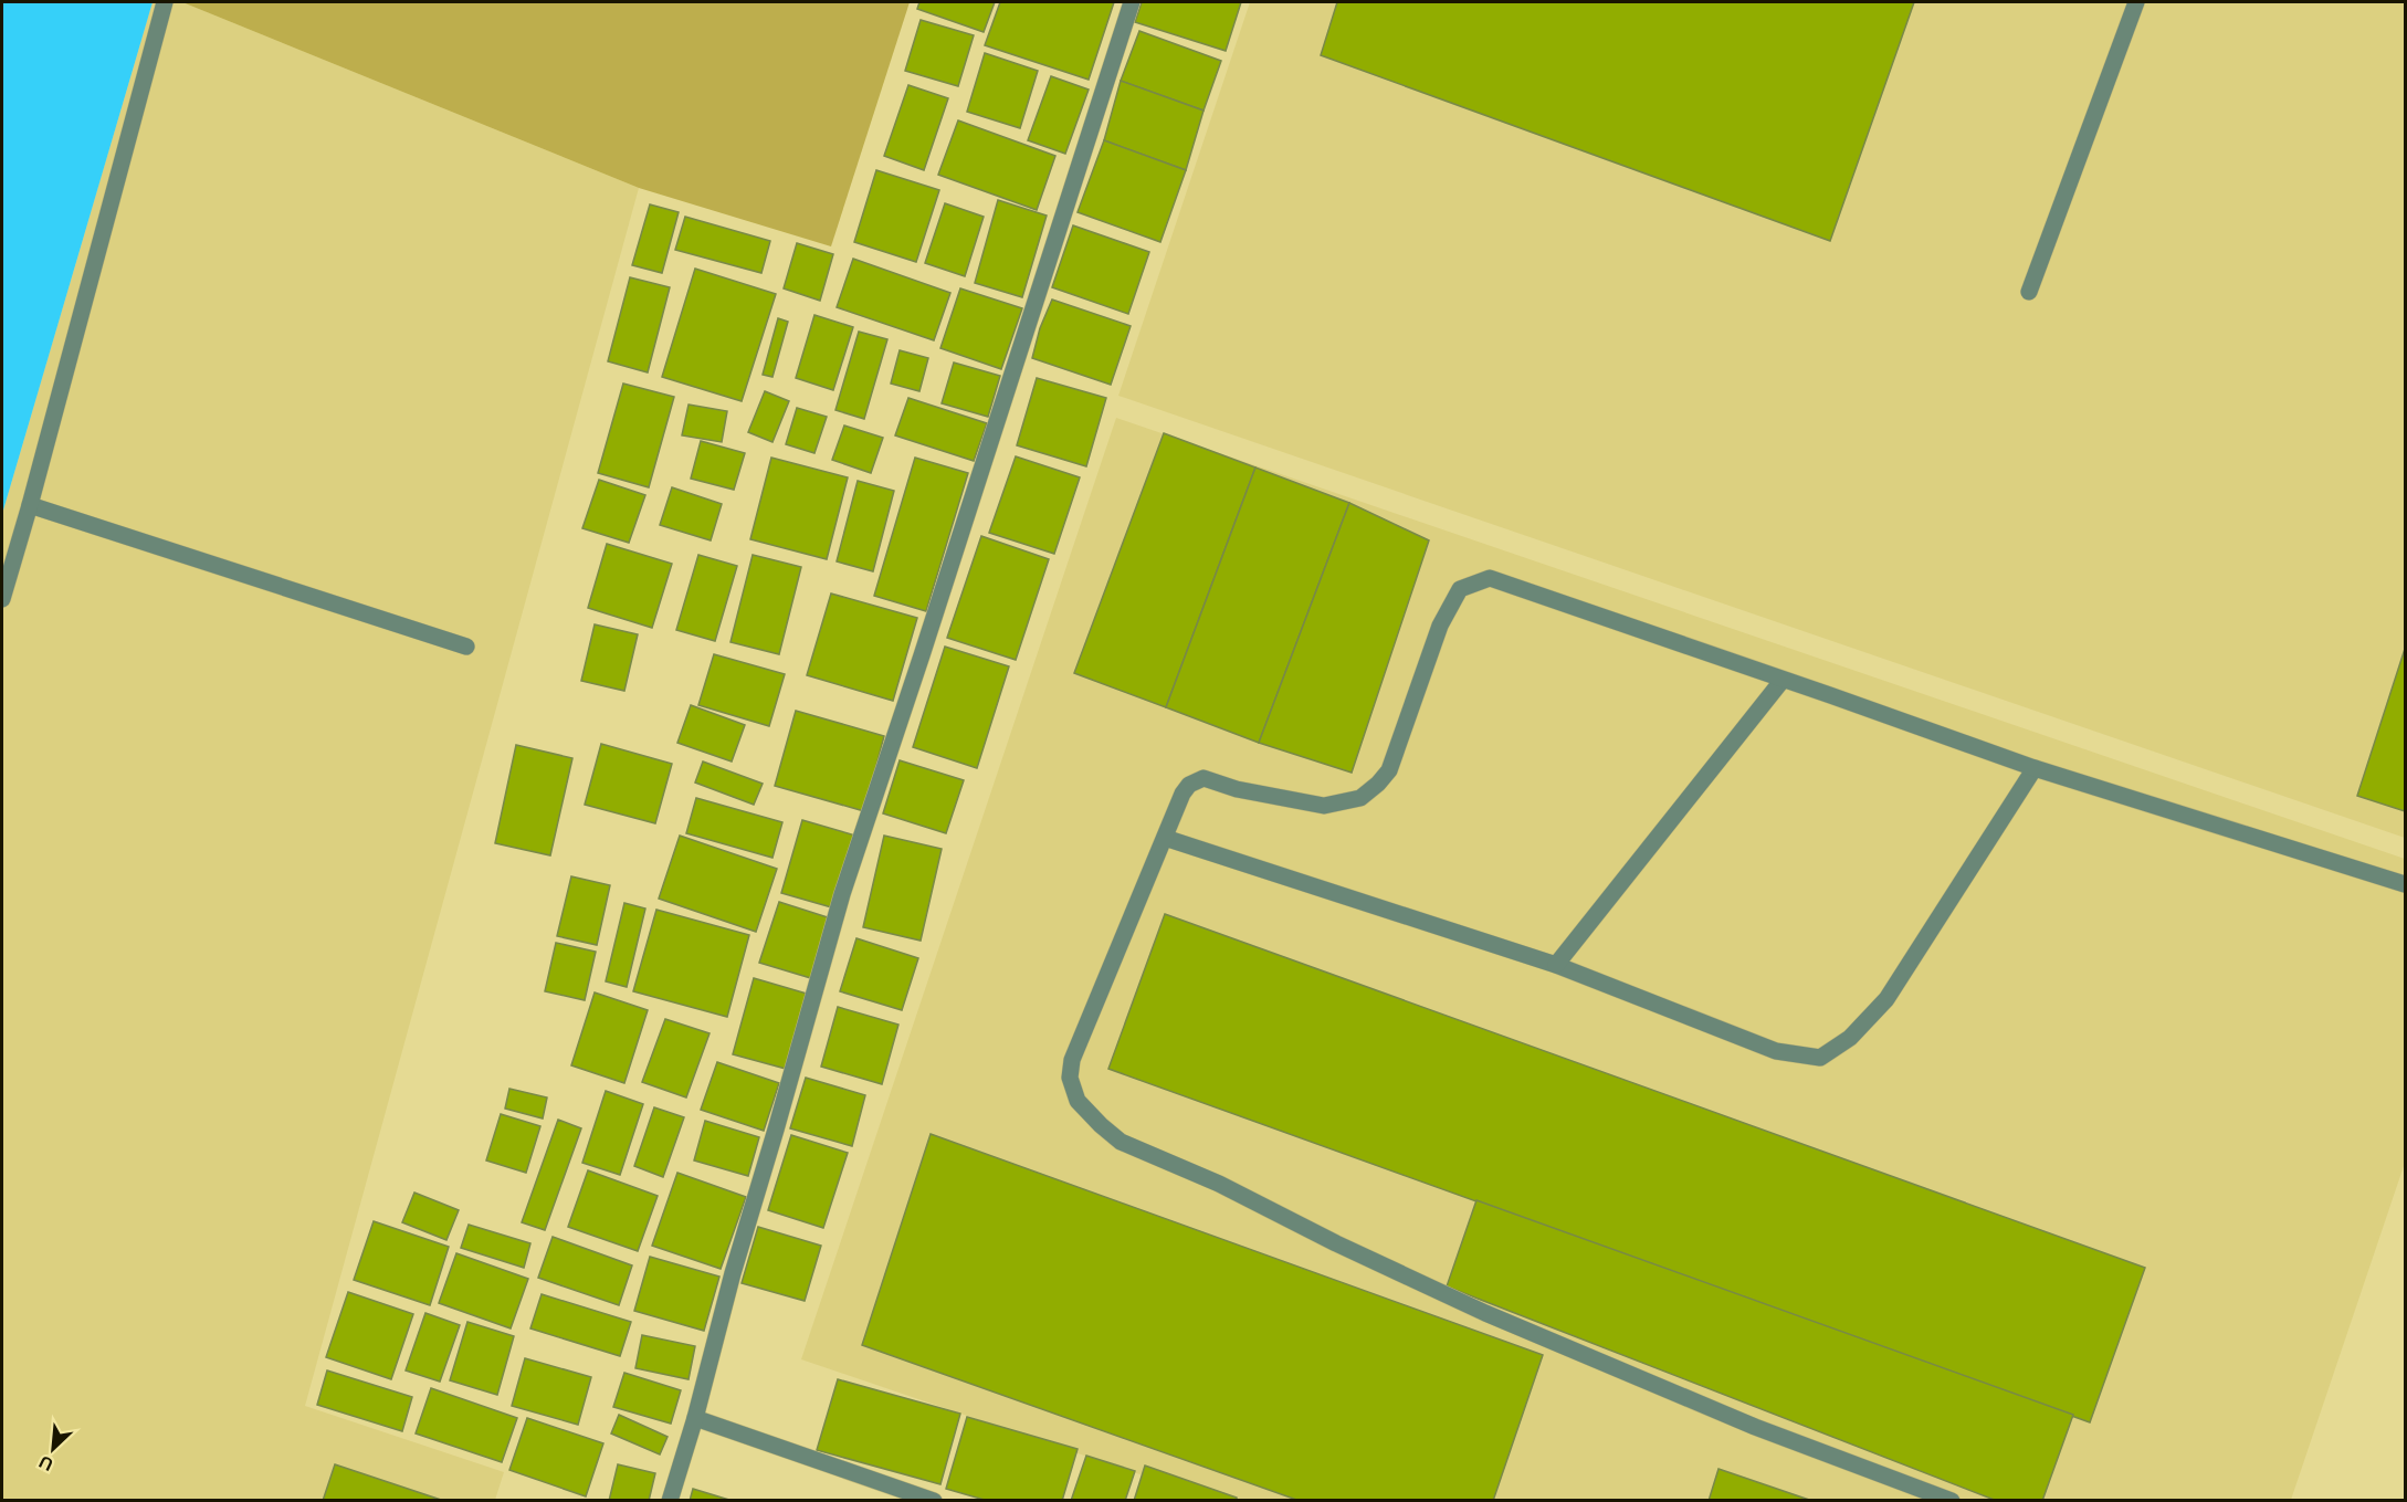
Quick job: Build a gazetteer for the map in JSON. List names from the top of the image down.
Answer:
{
  "north": "bottom left"
}
